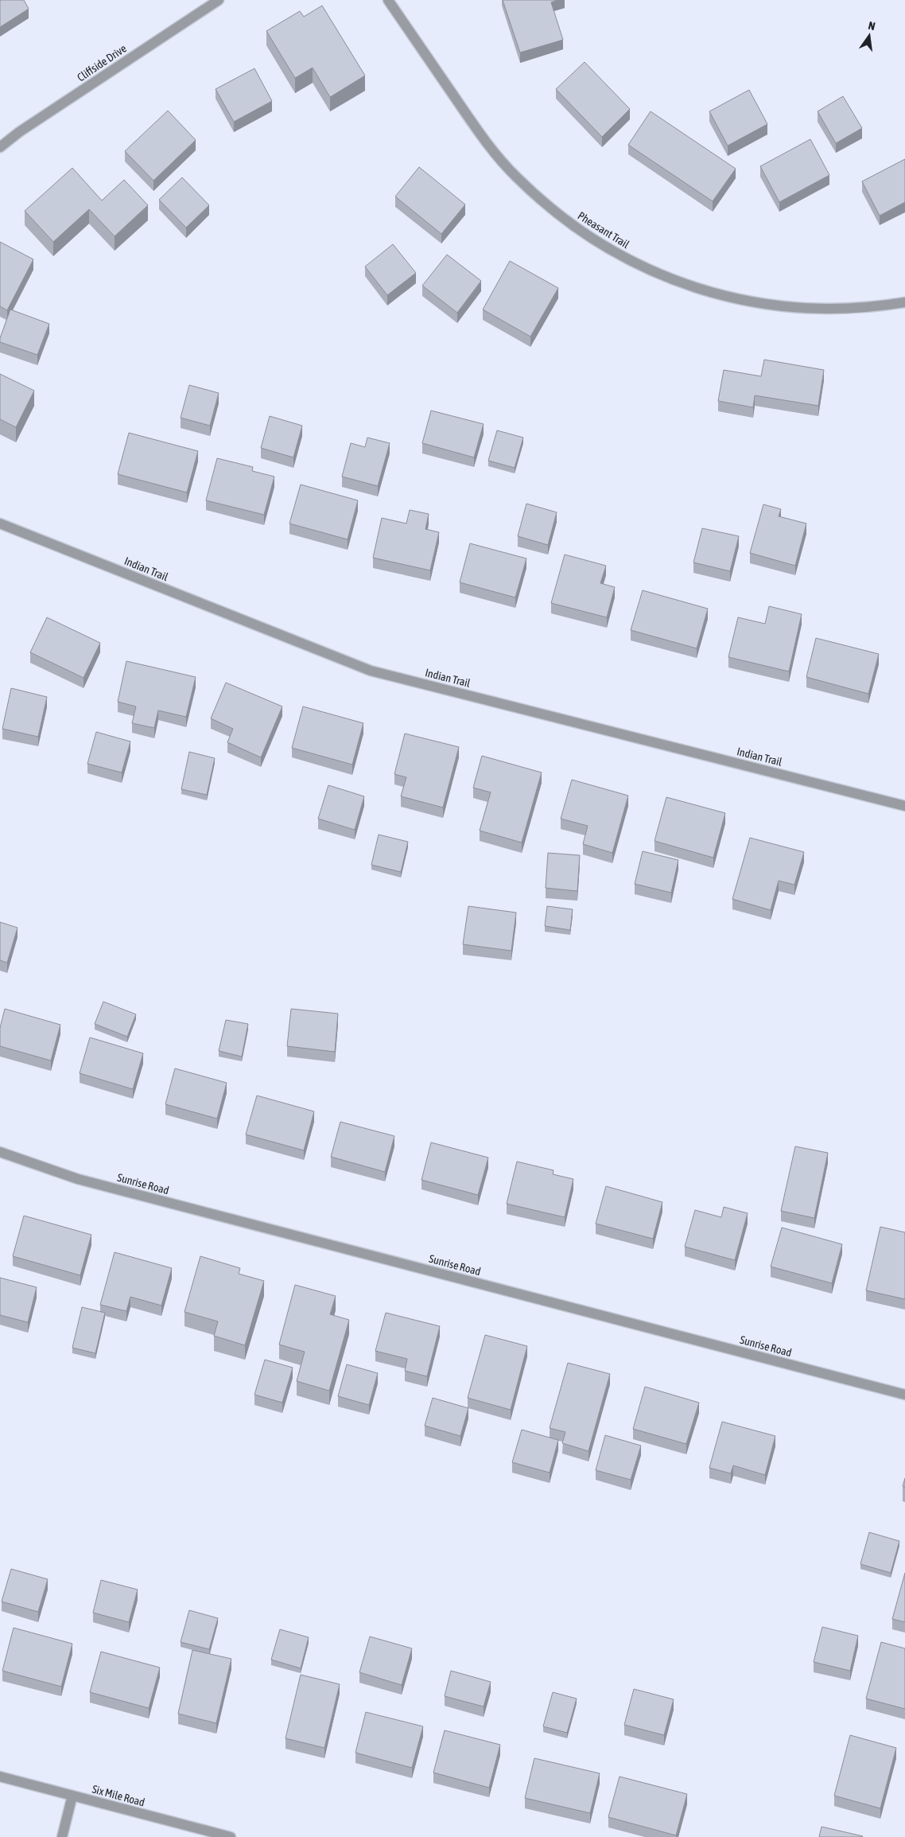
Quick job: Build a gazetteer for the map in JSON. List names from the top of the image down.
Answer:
{
  "streets": {
    "street": [
      "Cliffside Drive",
      "Pheasant Trail",
      "Indian Trail",
      "Sunrise Road",
      "Six Mile Road"
    ]
  },
  "north": "top"
}
